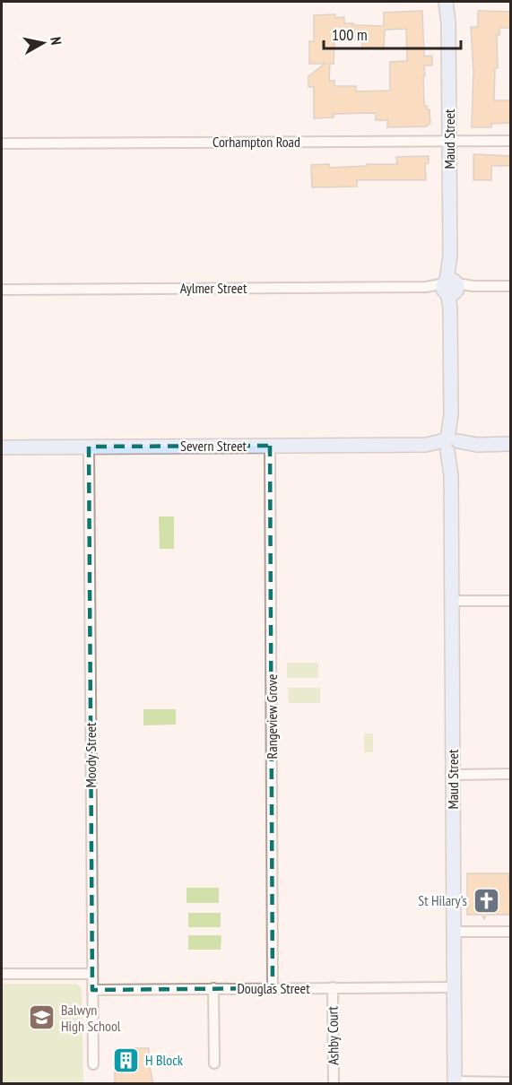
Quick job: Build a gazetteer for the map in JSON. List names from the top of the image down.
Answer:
{
  "streets": {
    "street": [
      "Maud Street",
      "Corhampton Road",
      "Aylmer Street",
      "Severn Street",
      "Rangeview Grove",
      "Moody Street",
      "Douglas Street",
      "Ashby Court"
    ]
  },
  "crossings": [
    ["Maud Street", "Corhampton Road"],
    ["Maud Street", "Aylmer Street"],
    ["Maud Street", "Severn Street"],
    ["Maud Street", "Douglas Street"],
    ["Severn Street", "Rangeview Grove"],
    ["Severn Street", "Moody Street"],
    ["Rangeview Grove", "Douglas Street"],
    ["Moody Street", "Douglas Street"],
    ["Douglas Street", "Ashby Court"]
  ],
  "places": {
    "church": ["St Hilary's"],
    "school or university": ["Balwyn High School"],
    "building": ["H Block"]
  },
  "scale_bar": "100 m",
  "north": "right"
}
